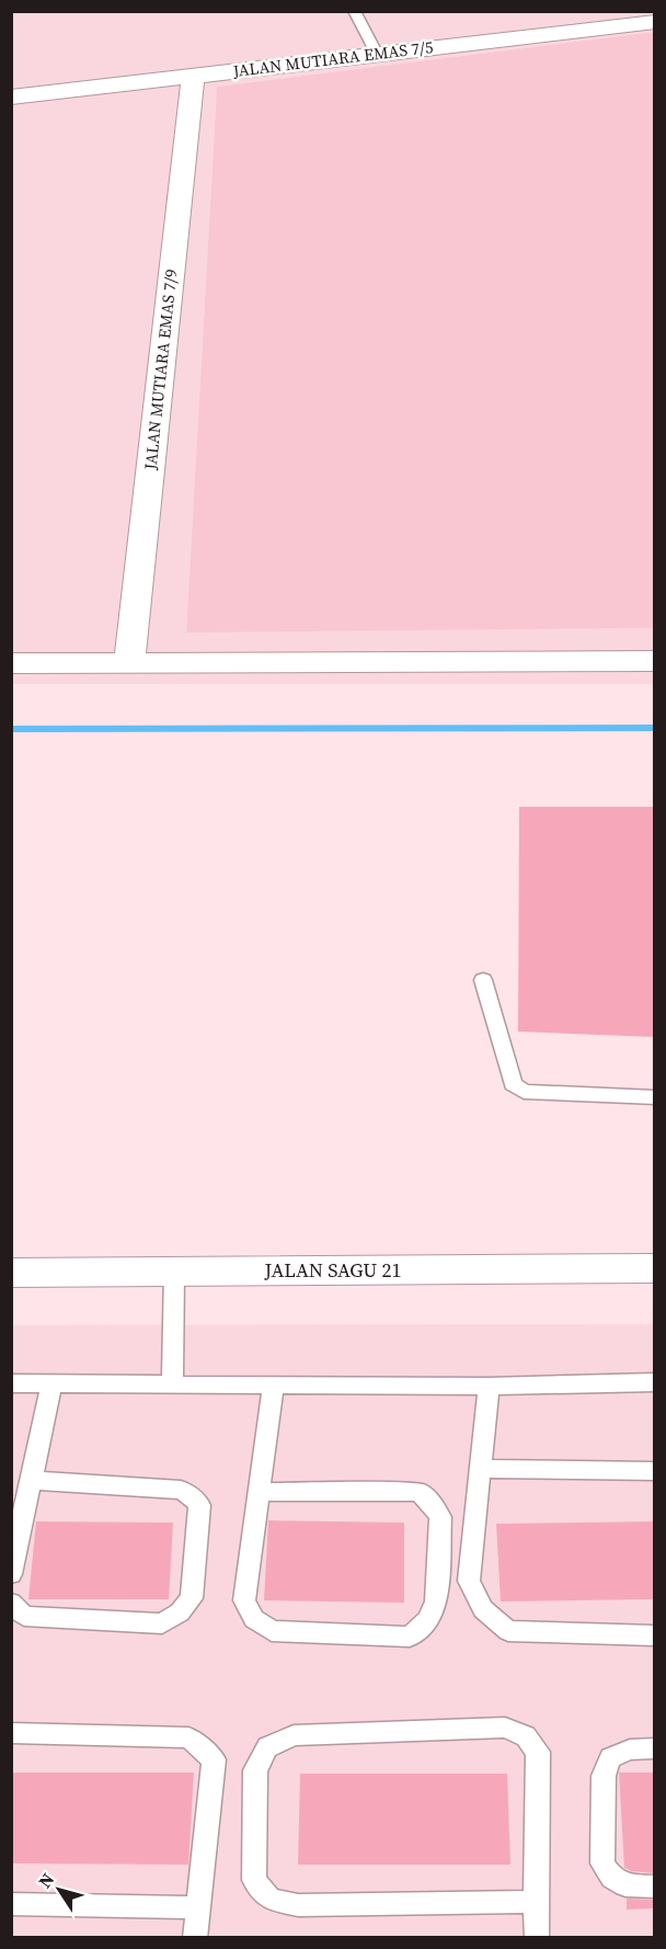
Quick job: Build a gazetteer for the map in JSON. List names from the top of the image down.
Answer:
{
  "streets": {
    "street": ["JALAN MUTIARA EMAS 7/5", "JALAN MUTIARA EMAS 7/9", "JALAN SAGU 21"]
  },
  "crossings": [
    ["JALAN MUTIARA EMAS 7/5", "JALAN MUTIARA EMAS 7/9"]
  ],
  "north": "top left"
}
